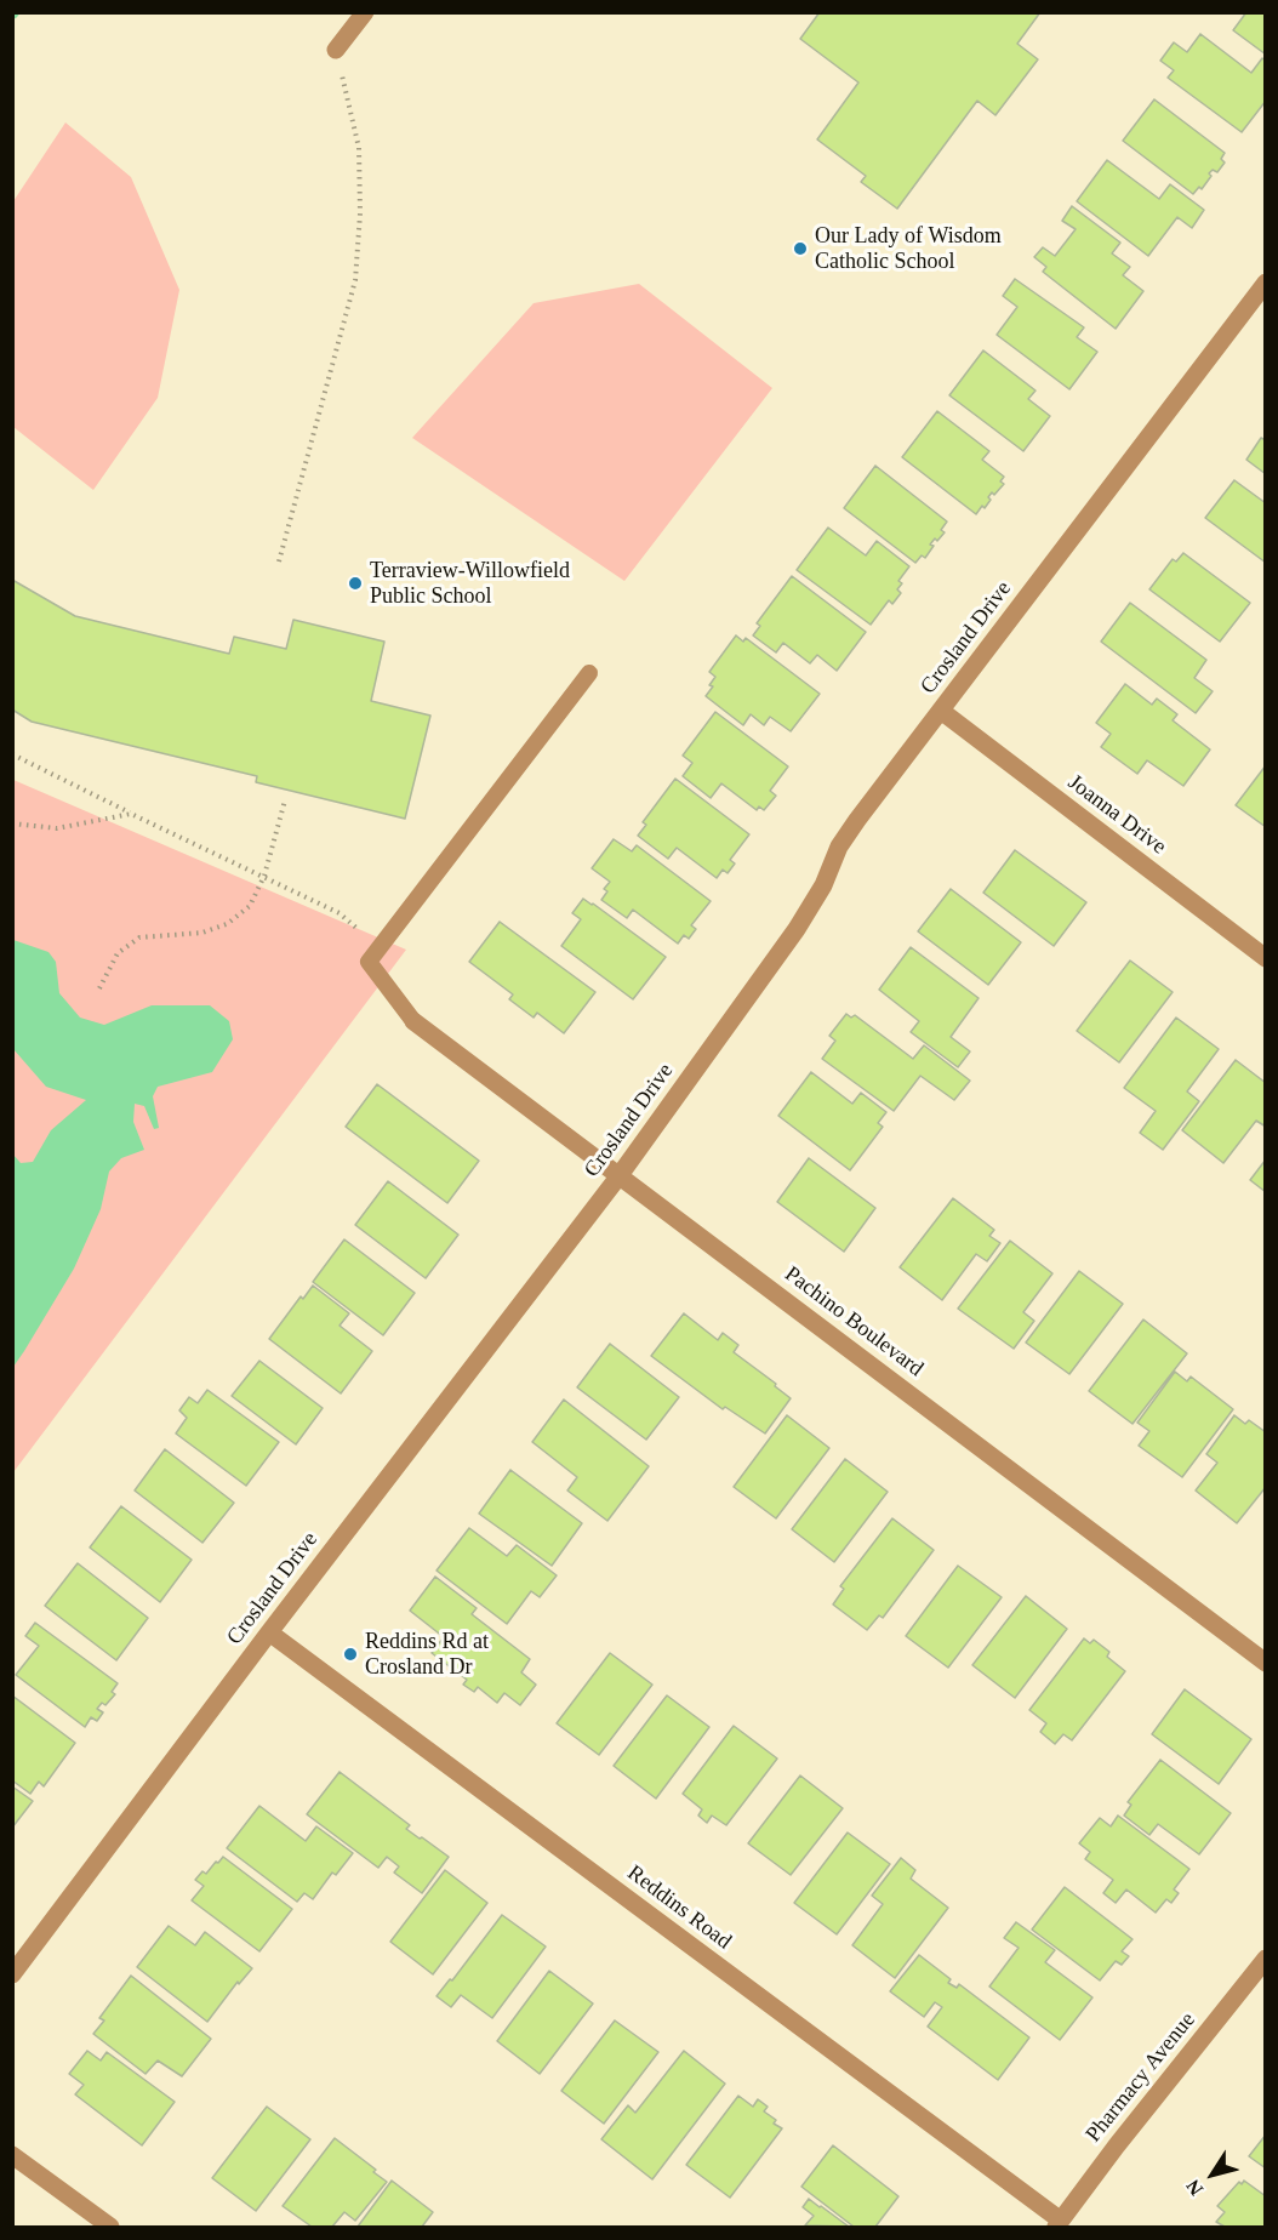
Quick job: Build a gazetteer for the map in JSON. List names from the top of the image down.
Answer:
{
  "streets": {
    "street": [
      "Crosland Drive",
      "Joanna Drive",
      "Pachino Boulevard",
      "Reddins Road",
      "Pharmacy Avenue"
    ]
  },
  "crossings": [
    ["Crosland Drive", "Joanna Drive"],
    ["Crosland Drive", "Pachino Boulevard"],
    ["Crosland Drive", "Reddins Road"],
    ["Reddins Road", "Pharmacy Avenue"]
  ],
  "places": ["Our Lady of Wisdom Catholic School", "Terraview-Willowfield Public School", "Reddins Rd at Crosland Dr"],
  "north": "bottom left"
}
